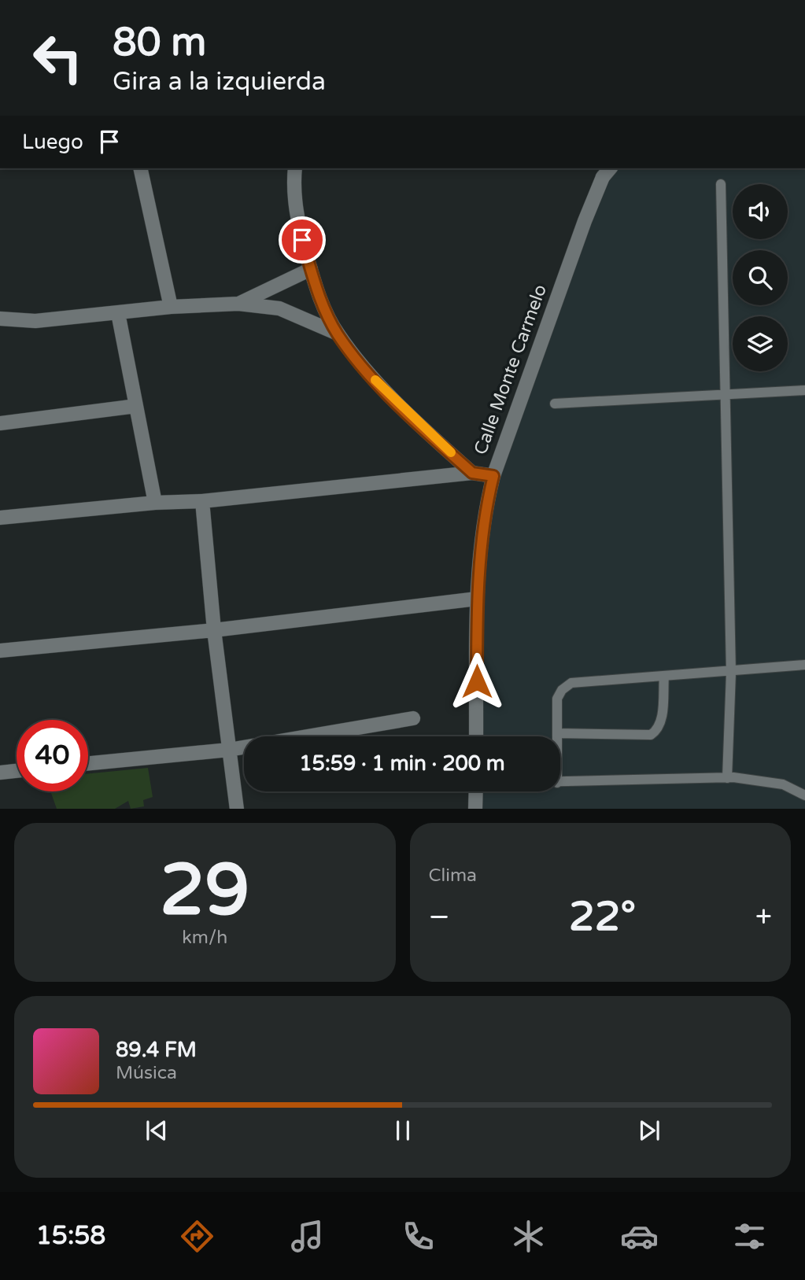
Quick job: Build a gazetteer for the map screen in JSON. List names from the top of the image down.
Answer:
{
  "streets": {
    "street": ["Calle Monte Carmelo"]
  },
  "page": {
    "turn": ["80 m", "Gira a la izquierda"],
    "then": "Luego",
    "limit": "40",
    "trip": "15:59 · 1 min · 200 m",
    "tile": [
      ["29", "km/h"],
      "Clima"
    ],
    "heat": ["−", "22°", "+"],
    "song": ["89.4 FM", "Música"],
    "tabs": "15:58"
  }
}
